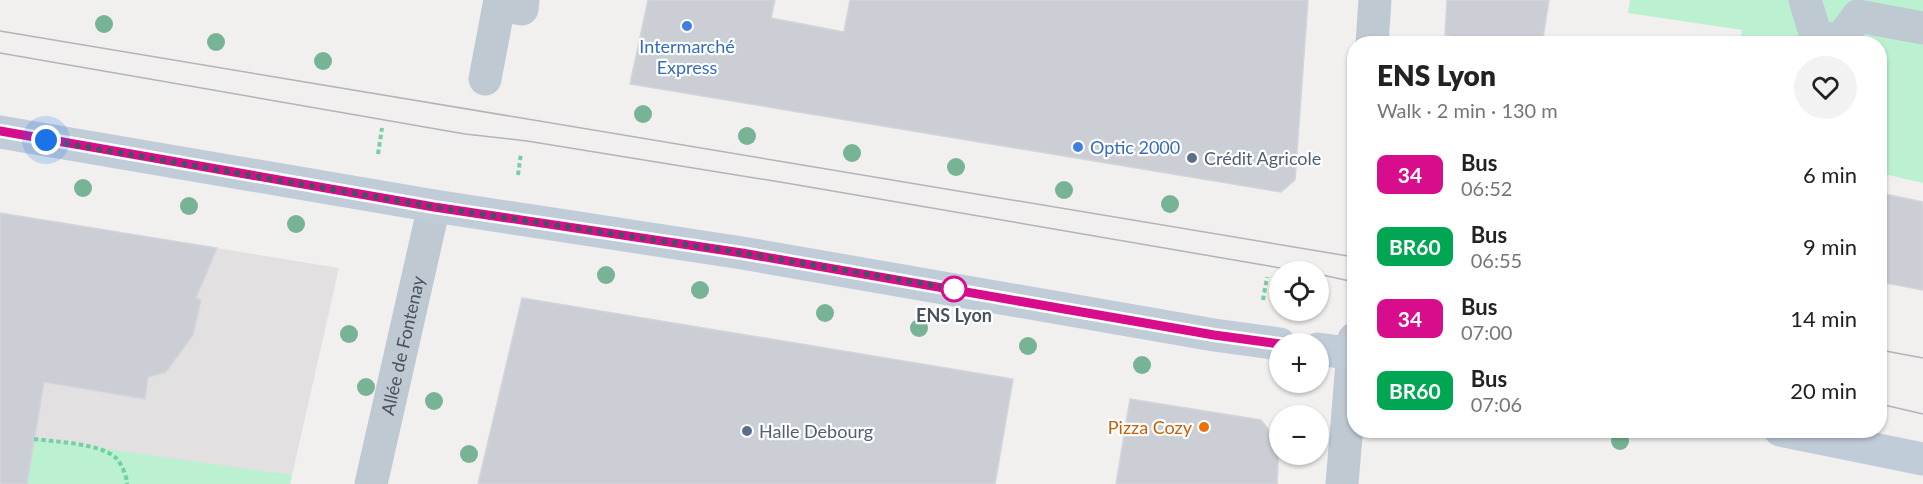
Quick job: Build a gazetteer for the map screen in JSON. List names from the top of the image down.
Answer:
{
  "streets": {
    "street": ["Allée de Fontenay"]
  },
  "places": [
    "Intermarché Express",
    "Optic 2000",
    "Crédit Agricole",
    "ENS Lyon",
    "Pizza Cozy",
    "Halle Debourg"
  ],
  "lines": ["bus line 34"],
  "page": {
    "heading": ["ENS Lyon", "Walk · 2 min · 130 m"],
    "list": [
      {
        "mark": "34",
        "name": "Bus",
        "note": "06:52",
        "value": "6 min"
      },
      {
        "mark": "BR60",
        "name": "Bus",
        "note": "06:55",
        "value": "9 min"
      },
      {
        "mark": "34",
        "name": "Bus",
        "note": "07:00",
        "value": "14 min"
      },
      {
        "mark": "BR60",
        "name": "Bus",
        "note": "07:06",
        "value": "20 min"
      }
    ],
    "map_buttons": ["+", "−"]
  }
}
